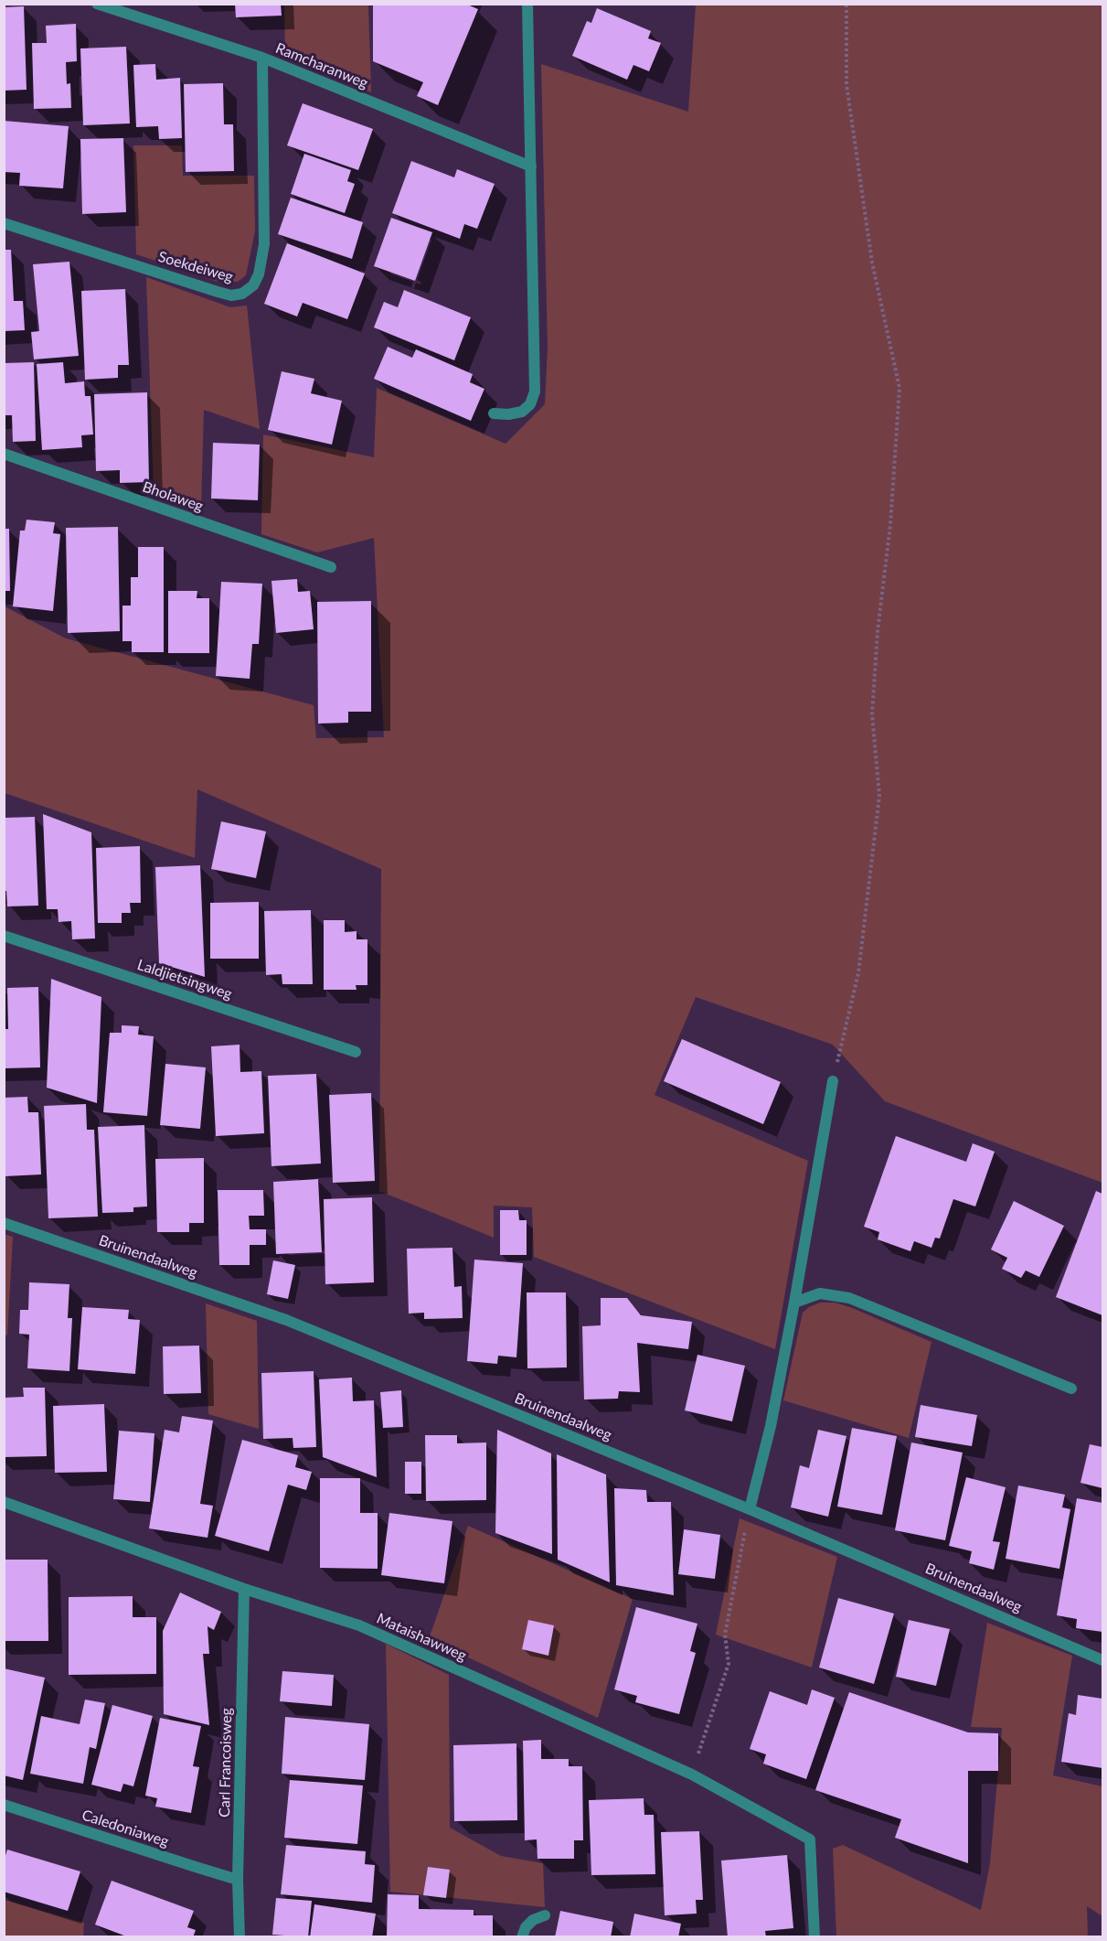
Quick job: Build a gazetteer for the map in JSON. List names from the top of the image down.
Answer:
{
  "streets": {
    "street": [
      "Ramcharanweg",
      "Soekdeiweg",
      "Bholaweg",
      "Laldjietsingweg",
      "Bruinendaalweg",
      "Mataishawweg",
      "Carl Francoisweg",
      "Caledoniaweg"
    ]
  },
  "crossings": [
    ["Ramcharanweg", "Soekdeiweg"],
    ["Mataishawweg", "Carl Francoisweg"],
    ["Carl Francoisweg", "Caledoniaweg"]
  ]
}
